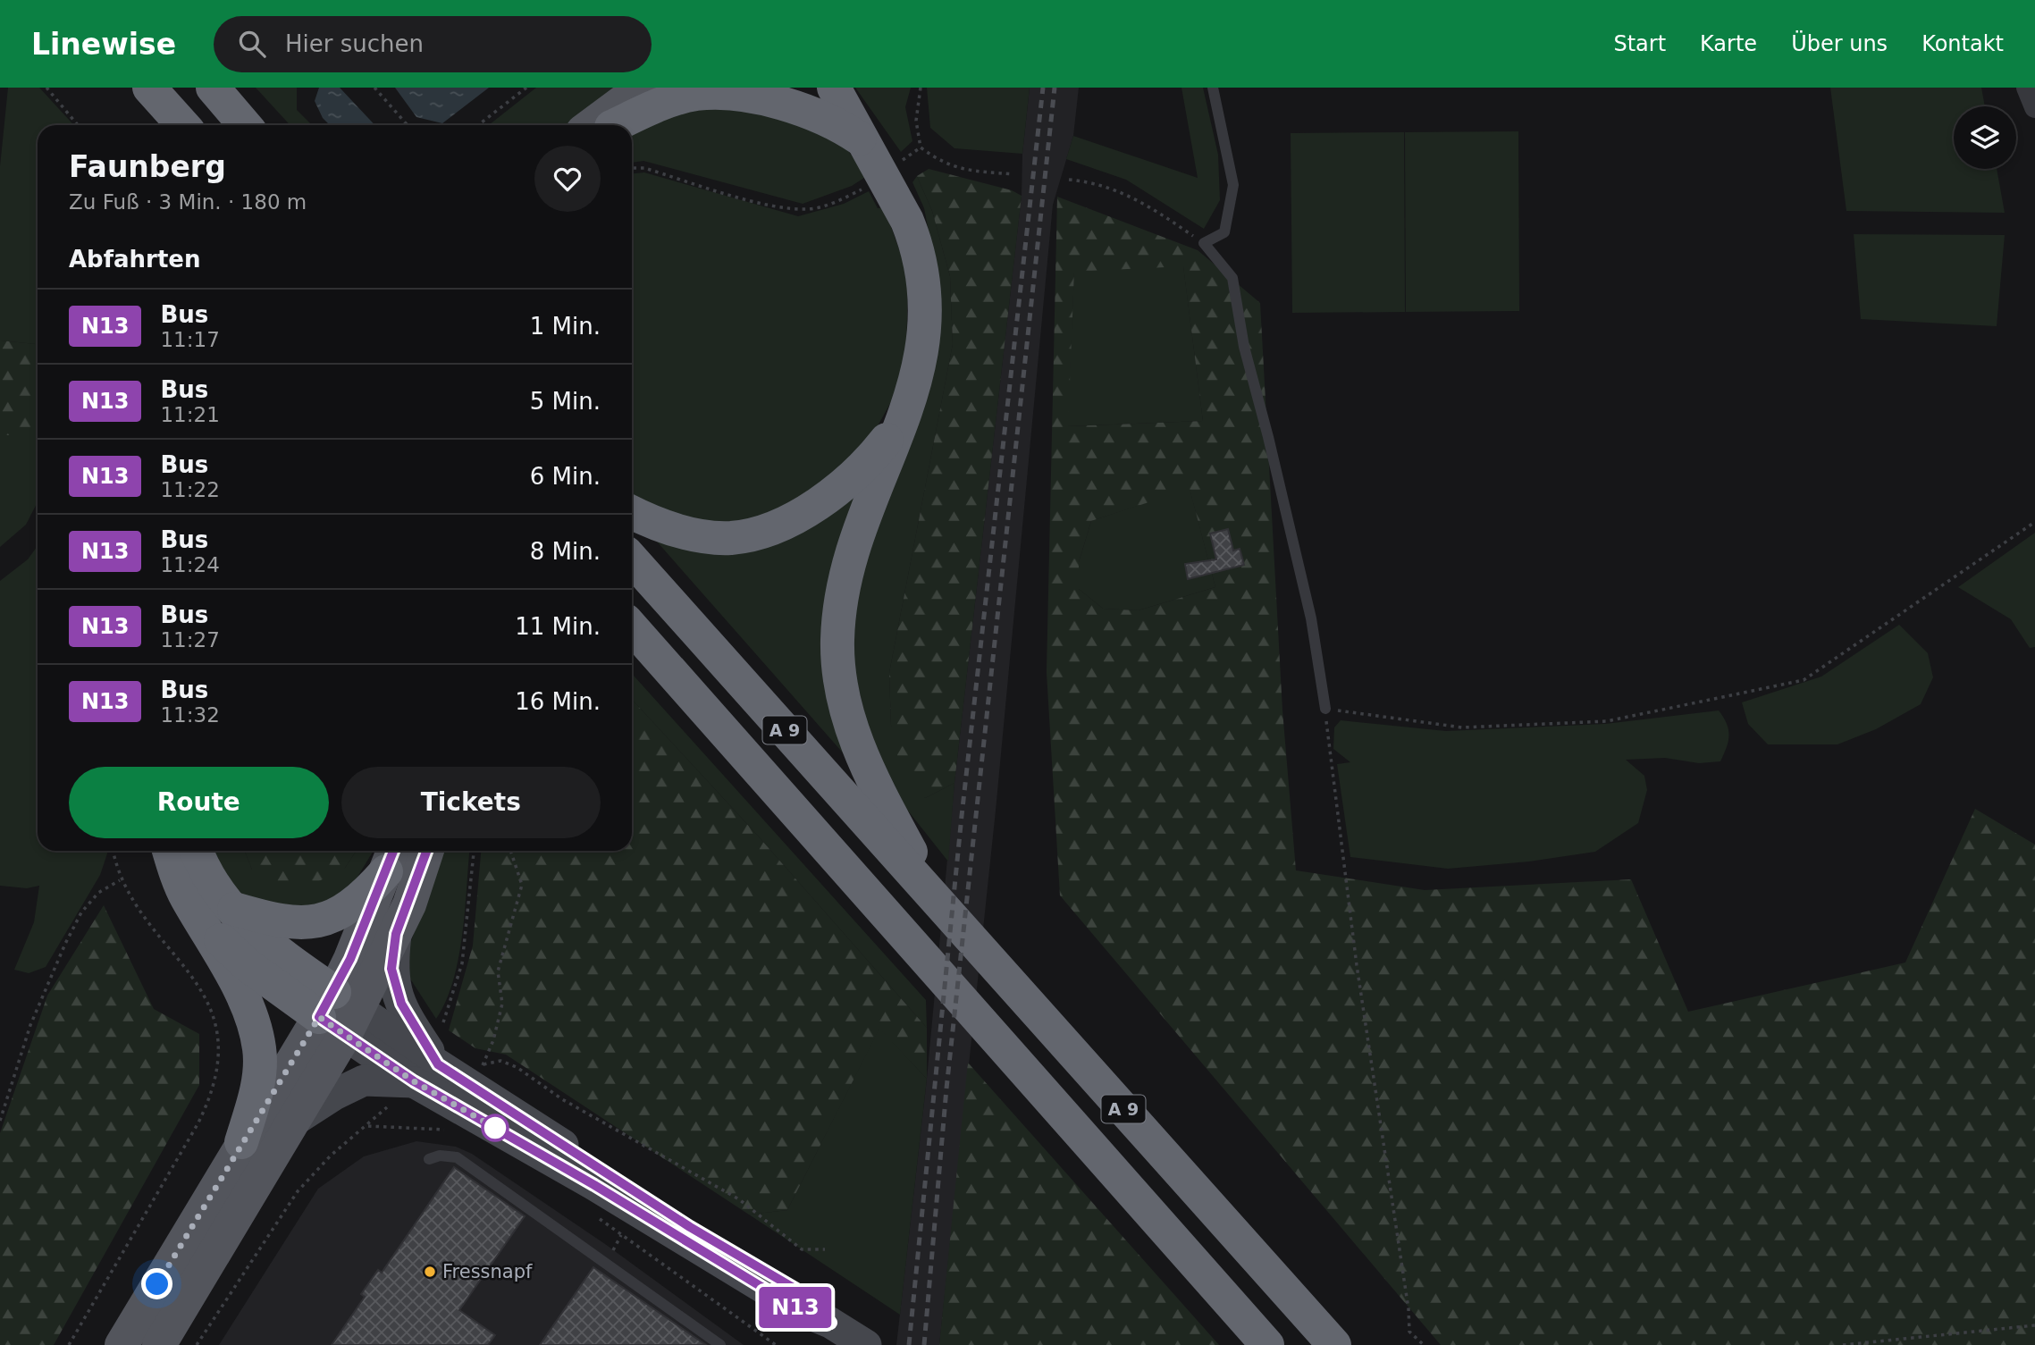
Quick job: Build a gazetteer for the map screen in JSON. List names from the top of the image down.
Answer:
{
  "streets": {
    "highway": ["A 9"]
  },
  "places": ["Fressnapf"],
  "lines": ["bus line N13"],
  "page": {
    "header": "Linewise",
    "search": "Hier suchen",
    "nav": [
      "Start",
      "Karte",
      "Über uns",
      "Kontakt"
    ],
    "on_map": "N13",
    "heading": [
      ["Faunberg", "Zu Fuß · 3 Min. · 180 m"],
      "Abfahrten"
    ],
    "list": [
      {
        "mark": "N13",
        "name": "Bus",
        "note": "11:17",
        "value": "1 Min."
      },
      {
        "mark": "N13",
        "name": "Bus",
        "note": "11:21",
        "value": "5 Min."
      },
      {
        "mark": "N13",
        "name": "Bus",
        "note": "11:22",
        "value": "6 Min."
      },
      {
        "mark": "N13",
        "name": "Bus",
        "note": "11:24",
        "value": "8 Min."
      },
      {
        "mark": "N13",
        "name": "Bus",
        "note": "11:27",
        "value": "11 Min."
      },
      {
        "mark": "N13",
        "name": "Bus",
        "note": "11:32",
        "value": "16 Min."
      }
    ],
    "buttons": ["Route", "Tickets"]
  }
}
